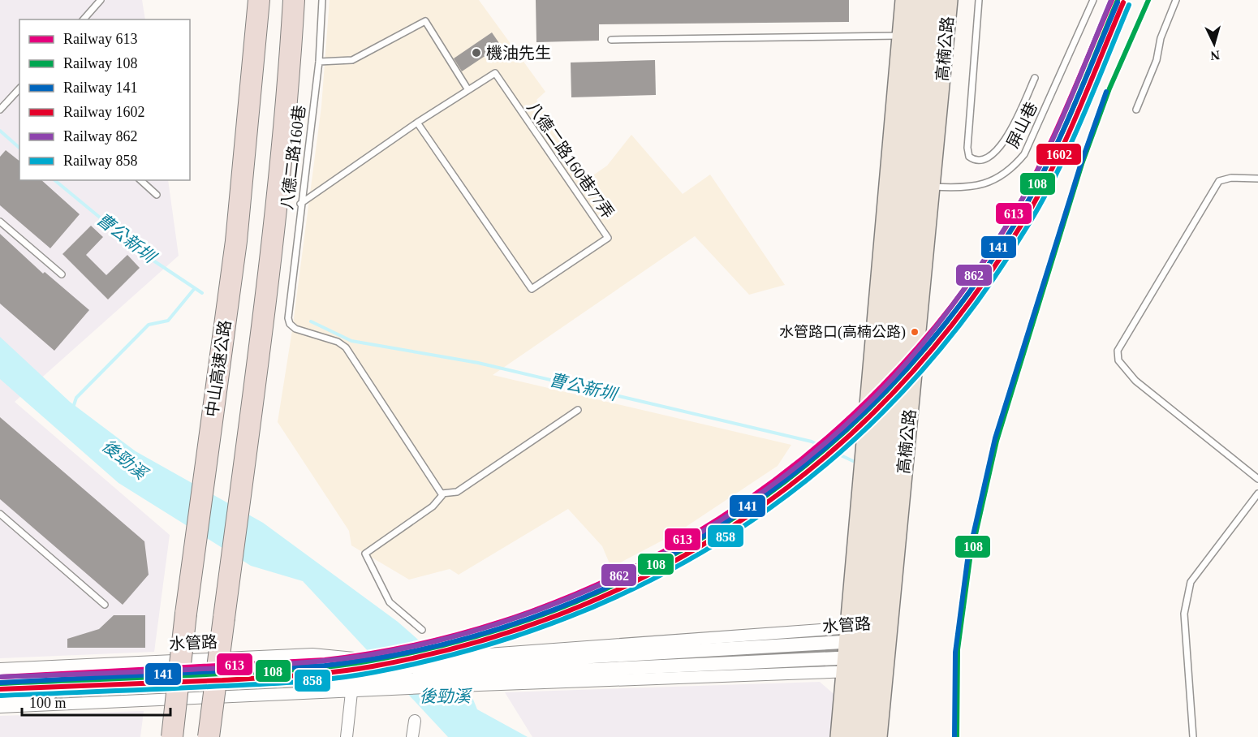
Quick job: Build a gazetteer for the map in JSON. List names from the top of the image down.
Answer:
{
  "streets": {
    "highway": ["中山高速公路"],
    "main road": ["高楠公路"],
    "street": ["水管路"],
    "lane": ["屏山巷", "八德二路160巷", "八德二路160巷77弄"]
  },
  "crossings": [
    ["高楠公路", "屏山巷"],
    ["高楠公路", "水管路"],
    ["八德二路160巷", "八德二路160巷77弄"]
  ],
  "water": ["曹公新圳", "後勁溪"],
  "places": ["機油先生", "水管路口(高楠公路)"],
  "lines": [
    "rail line 613",
    "rail line 108",
    "rail line 862",
    "rail line 141",
    "rail line 1602",
    "rail line 858"
  ],
  "legend": [
    "Railway 613",
    "Railway 108",
    "Railway 141",
    "Railway 1602",
    "Railway 862",
    "Railway 858"
  ],
  "scale_bar": "100 m",
  "north": "bottom"
}
